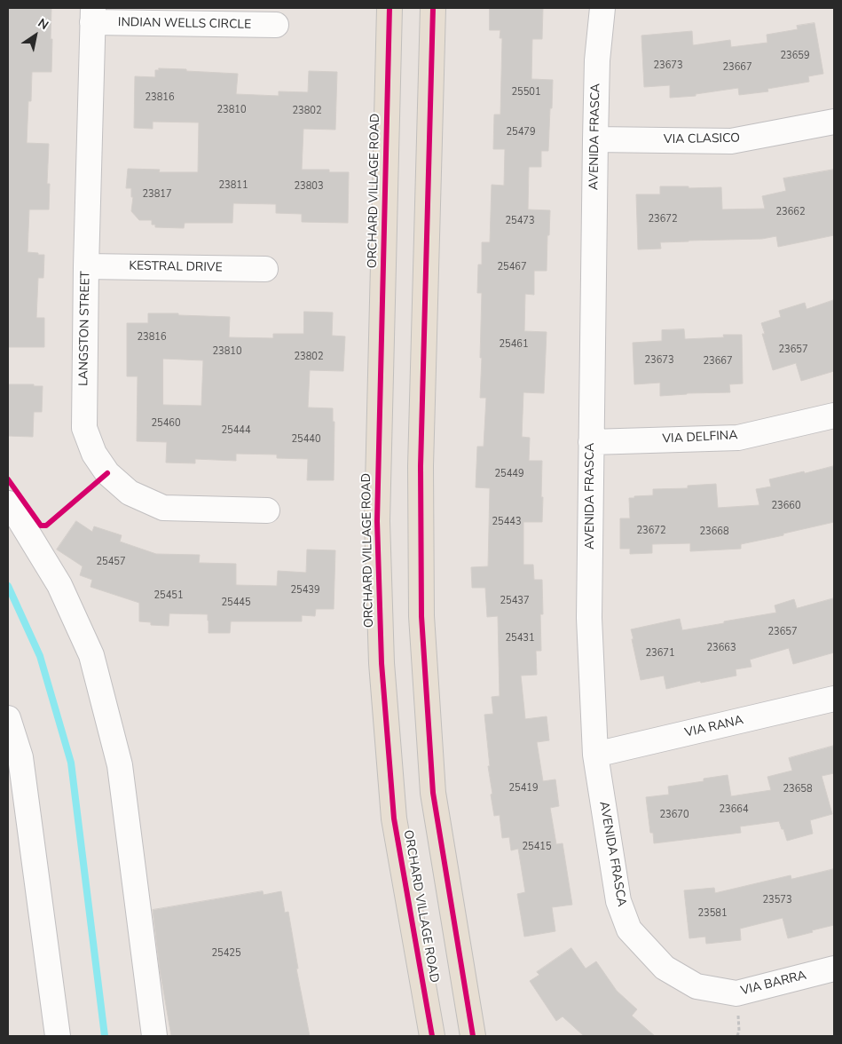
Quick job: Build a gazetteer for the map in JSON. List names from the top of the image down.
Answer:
{
  "streets": {
    "main road": ["ORCHARD VILLAGE ROAD"],
    "street": [
      "INDIAN WELLS CIRCLE",
      "AVENIDA FRASCA",
      "VIA CLASICO",
      "KESTRAL DRIVE",
      "LANGSTON STREET",
      "VIA DELFINA",
      "VIA RANA",
      "VIA BARRA"
    ]
  },
  "crossings": [
    ["INDIAN WELLS CIRCLE", "LANGSTON STREET"],
    ["AVENIDA FRASCA", "VIA CLASICO"],
    ["AVENIDA FRASCA", "VIA DELFINA"],
    ["AVENIDA FRASCA", "VIA RANA"],
    ["AVENIDA FRASCA", "VIA BARRA"],
    ["KESTRAL DRIVE", "LANGSTON STREET"]
  ],
  "house_numbers": [
    "23659",
    "23673",
    "23667",
    "25501",
    "23816",
    "23810",
    "23802",
    "25479",
    "23811",
    "23803",
    "23817",
    "23662",
    "23672",
    "25473",
    "25467",
    "23816",
    "25461",
    "23657",
    "23810",
    "23802",
    "23673",
    "23667",
    "25460",
    "25444",
    "25440",
    "25449",
    "23660",
    "25443",
    "23672",
    "23668",
    "25457",
    "25439",
    "25451",
    "25437",
    "25445",
    "23657",
    "25431",
    "23663",
    "23671",
    "25419",
    "23658",
    "23664",
    "23670",
    "25415",
    "23573",
    "23581",
    "25425"
  ],
  "north": "top right"
}
